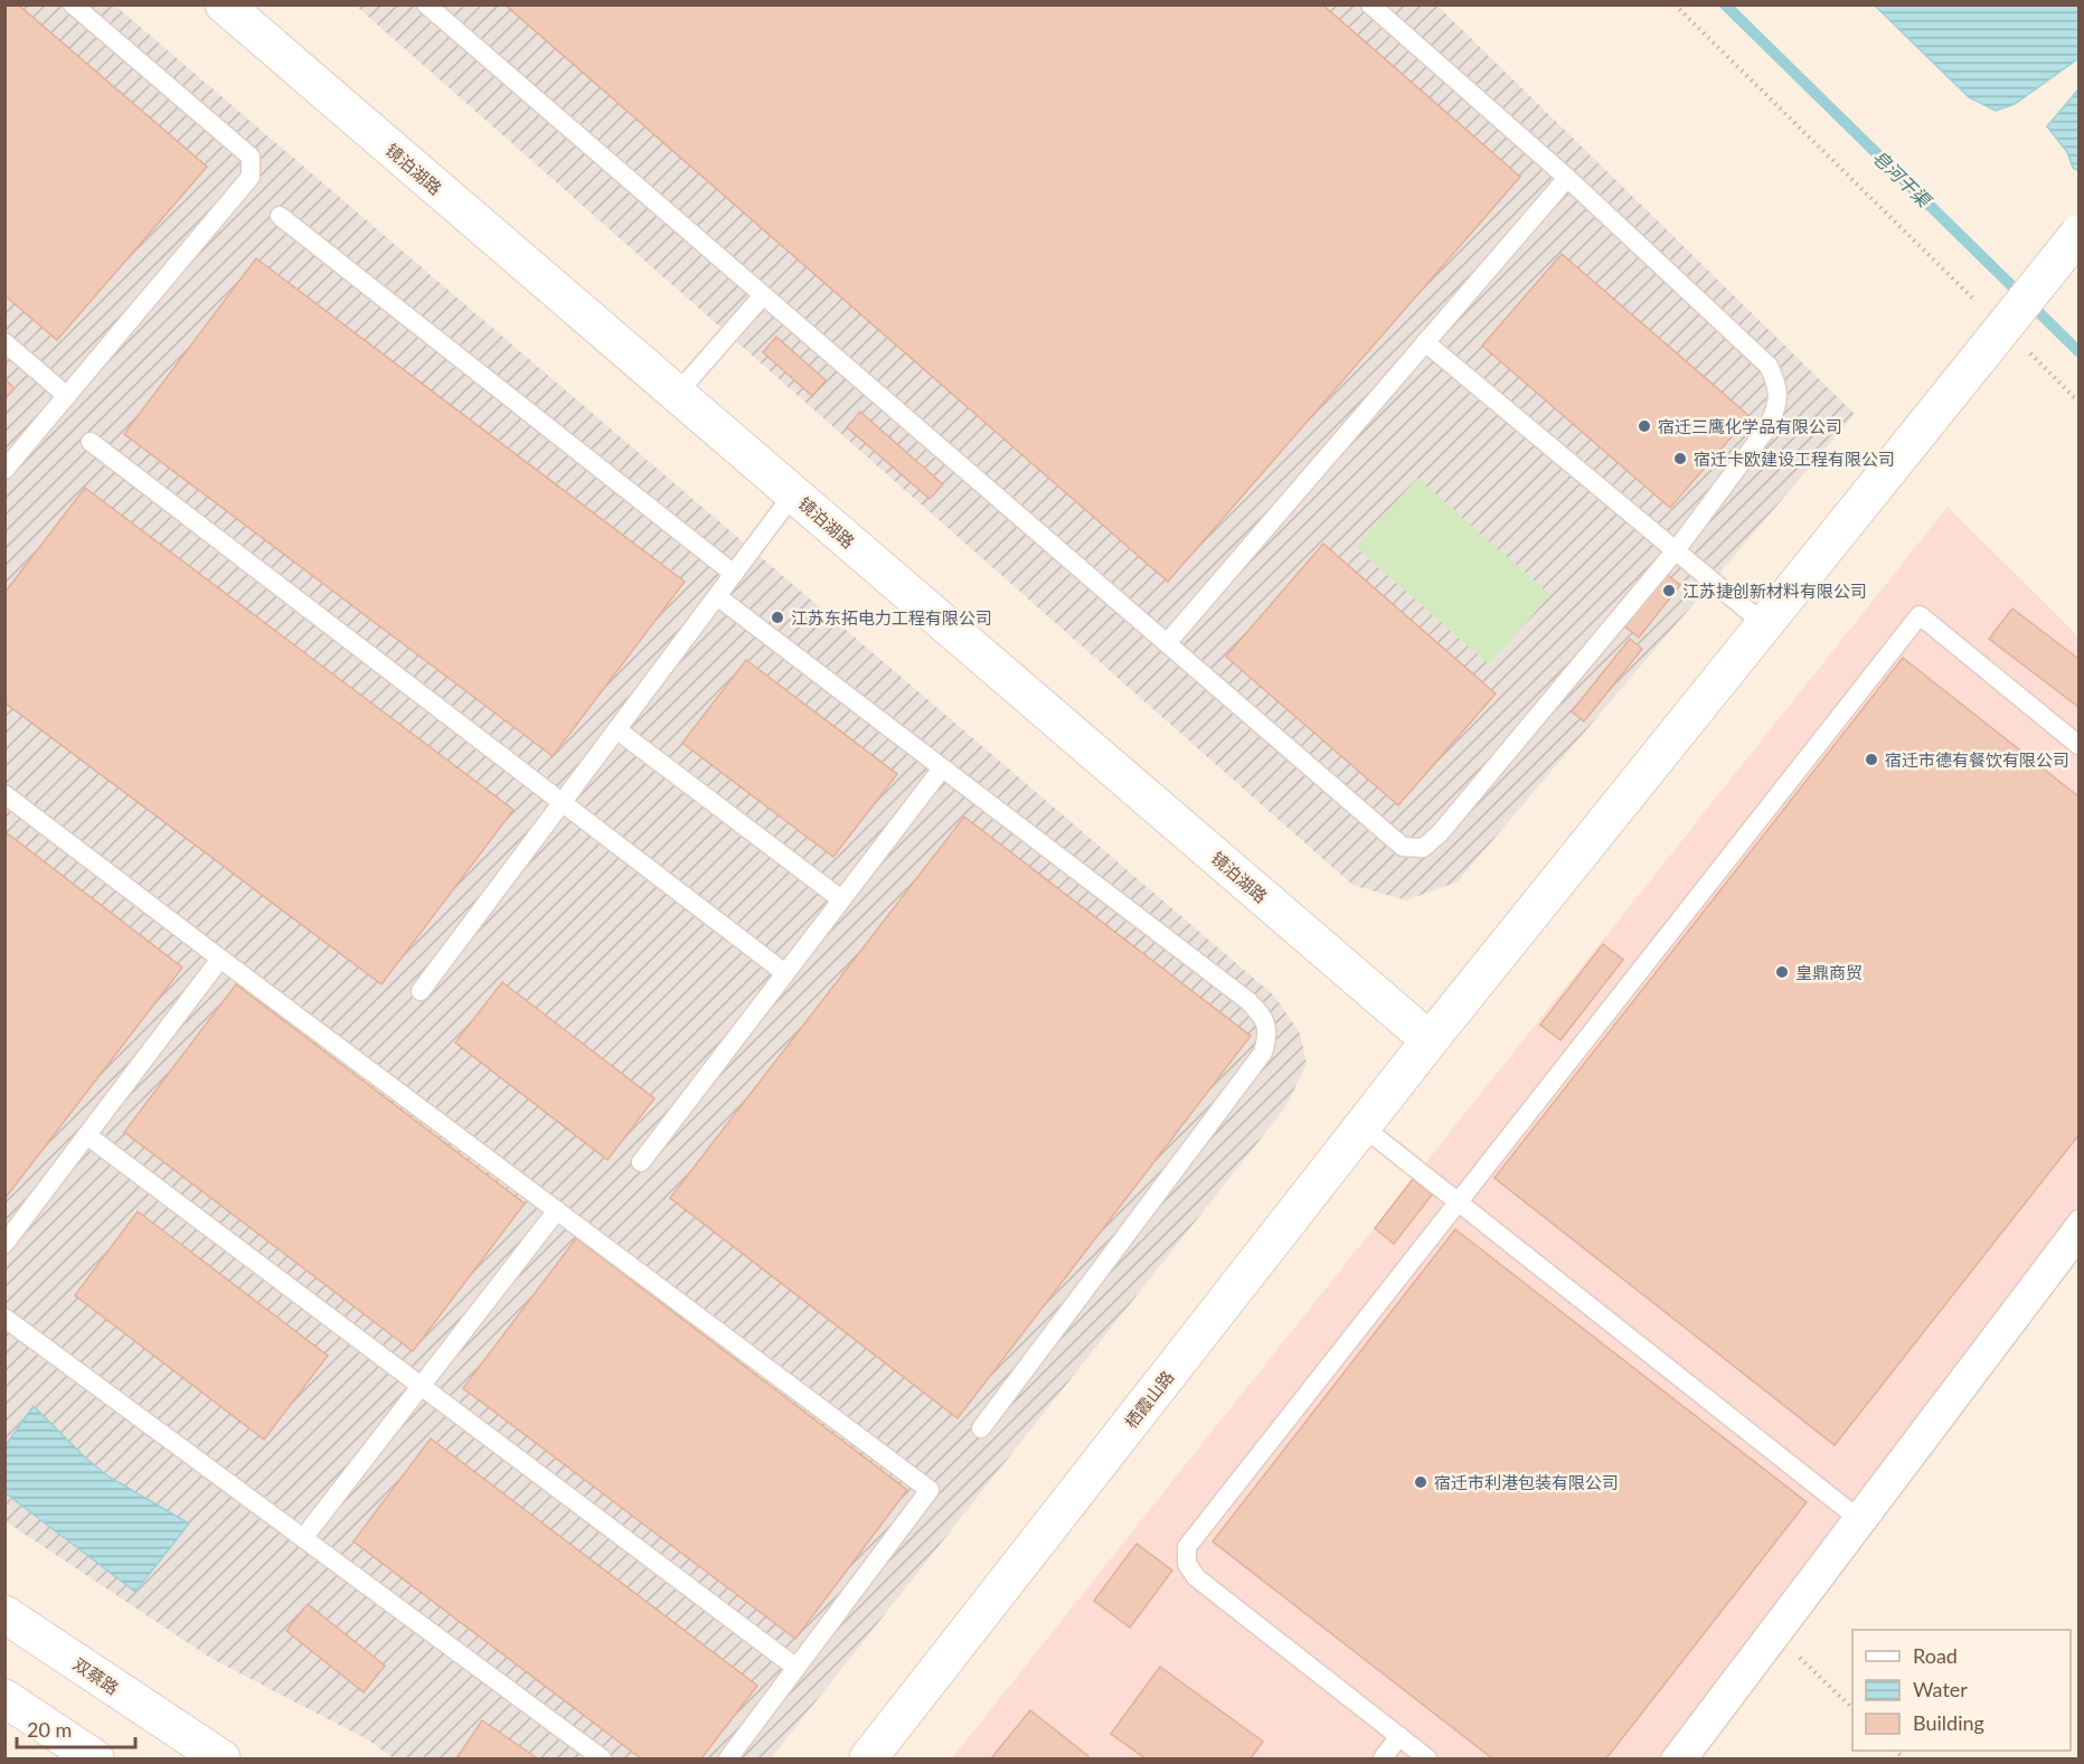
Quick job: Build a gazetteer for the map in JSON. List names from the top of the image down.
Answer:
{
  "streets": {
    "street": ["镜泊湖路", "栖霞山路", "双蔡路"]
  },
  "crossings": [
    ["镜泊湖路", "栖霞山路"]
  ],
  "water": ["皂河干渠"],
  "places": [
    "宿迁三鹰化学品有限公司",
    "宿迁卡欧建设工程有限公司",
    "江苏捷创新材料有限公司",
    "江苏东拓电力工程有限公司",
    "宿迁市德有餐饮有限公司",
    "皇鼎商贸",
    "宿迁市利港包装有限公司"
  ],
  "legend": ["Road", "Water", "Building"],
  "scale_bar": "20 m"
}
